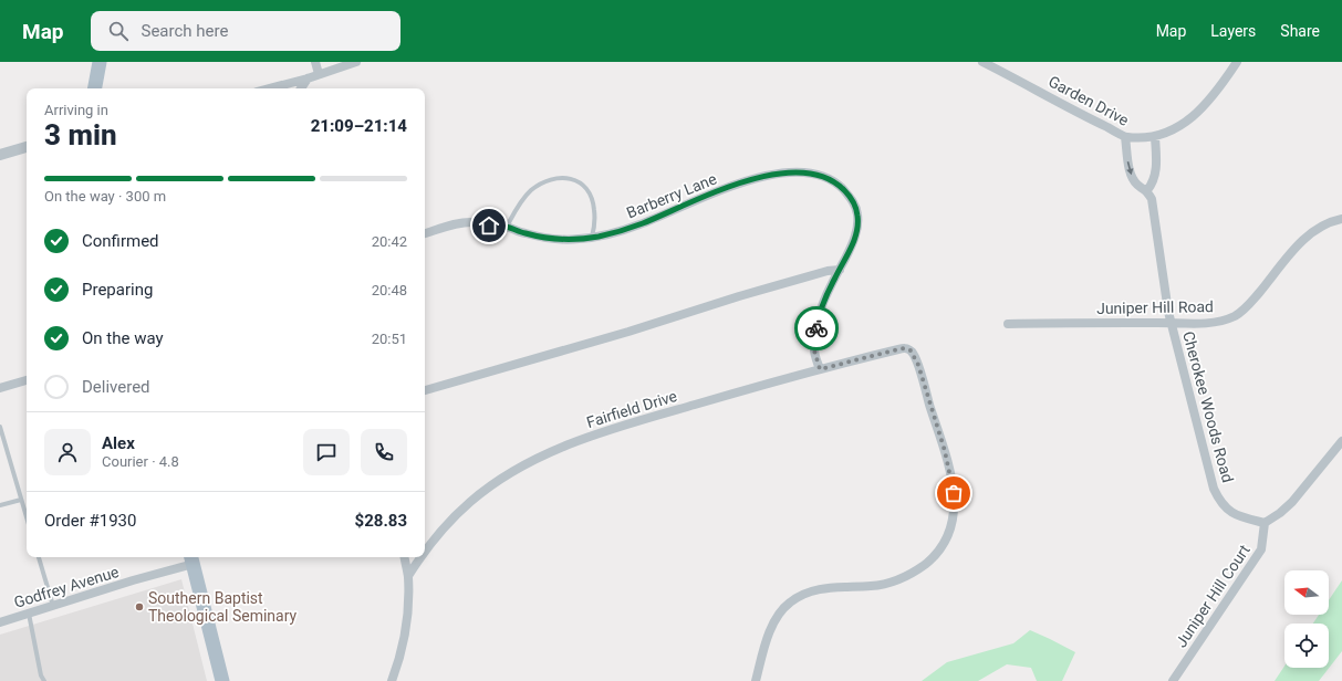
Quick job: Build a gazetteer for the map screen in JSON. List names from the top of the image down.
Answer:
{
  "streets": {
    "street": [
      "Garden Drive",
      "Barberry Lane",
      "Juniper Hill Road",
      "Cherokee Woods Road",
      "Fairfield Drive",
      "Godfrey Avenue",
      "Juniper Hill Court"
    ]
  },
  "crossings": [
    ["Barberry Lane", "Fairfield Drive"],
    ["Juniper Hill Road", "Cherokee Woods Road"],
    ["Cherokee Woods Road", "Juniper Hill Court"]
  ],
  "places": ["Southern Baptist Theological Seminary"],
  "north": "left",
  "page": {
    "header": "Map",
    "search": "Search here",
    "nav": ["Map", "Layers", "Share"],
    "heading": ["3 min", "Arriving in", "21:09–21:14"],
    "panel": [
      "Alex",
      "Courier · 4.8",
      "Order #1930",
      "$28.83"
    ],
    "bar": "On the way · 300 m",
    "list": [
      ["Confirmed", "20:42"],
      ["Preparing", "20:48"],
      ["On the way", "20:51"],
      "Delivered"
    ]
  }
}
